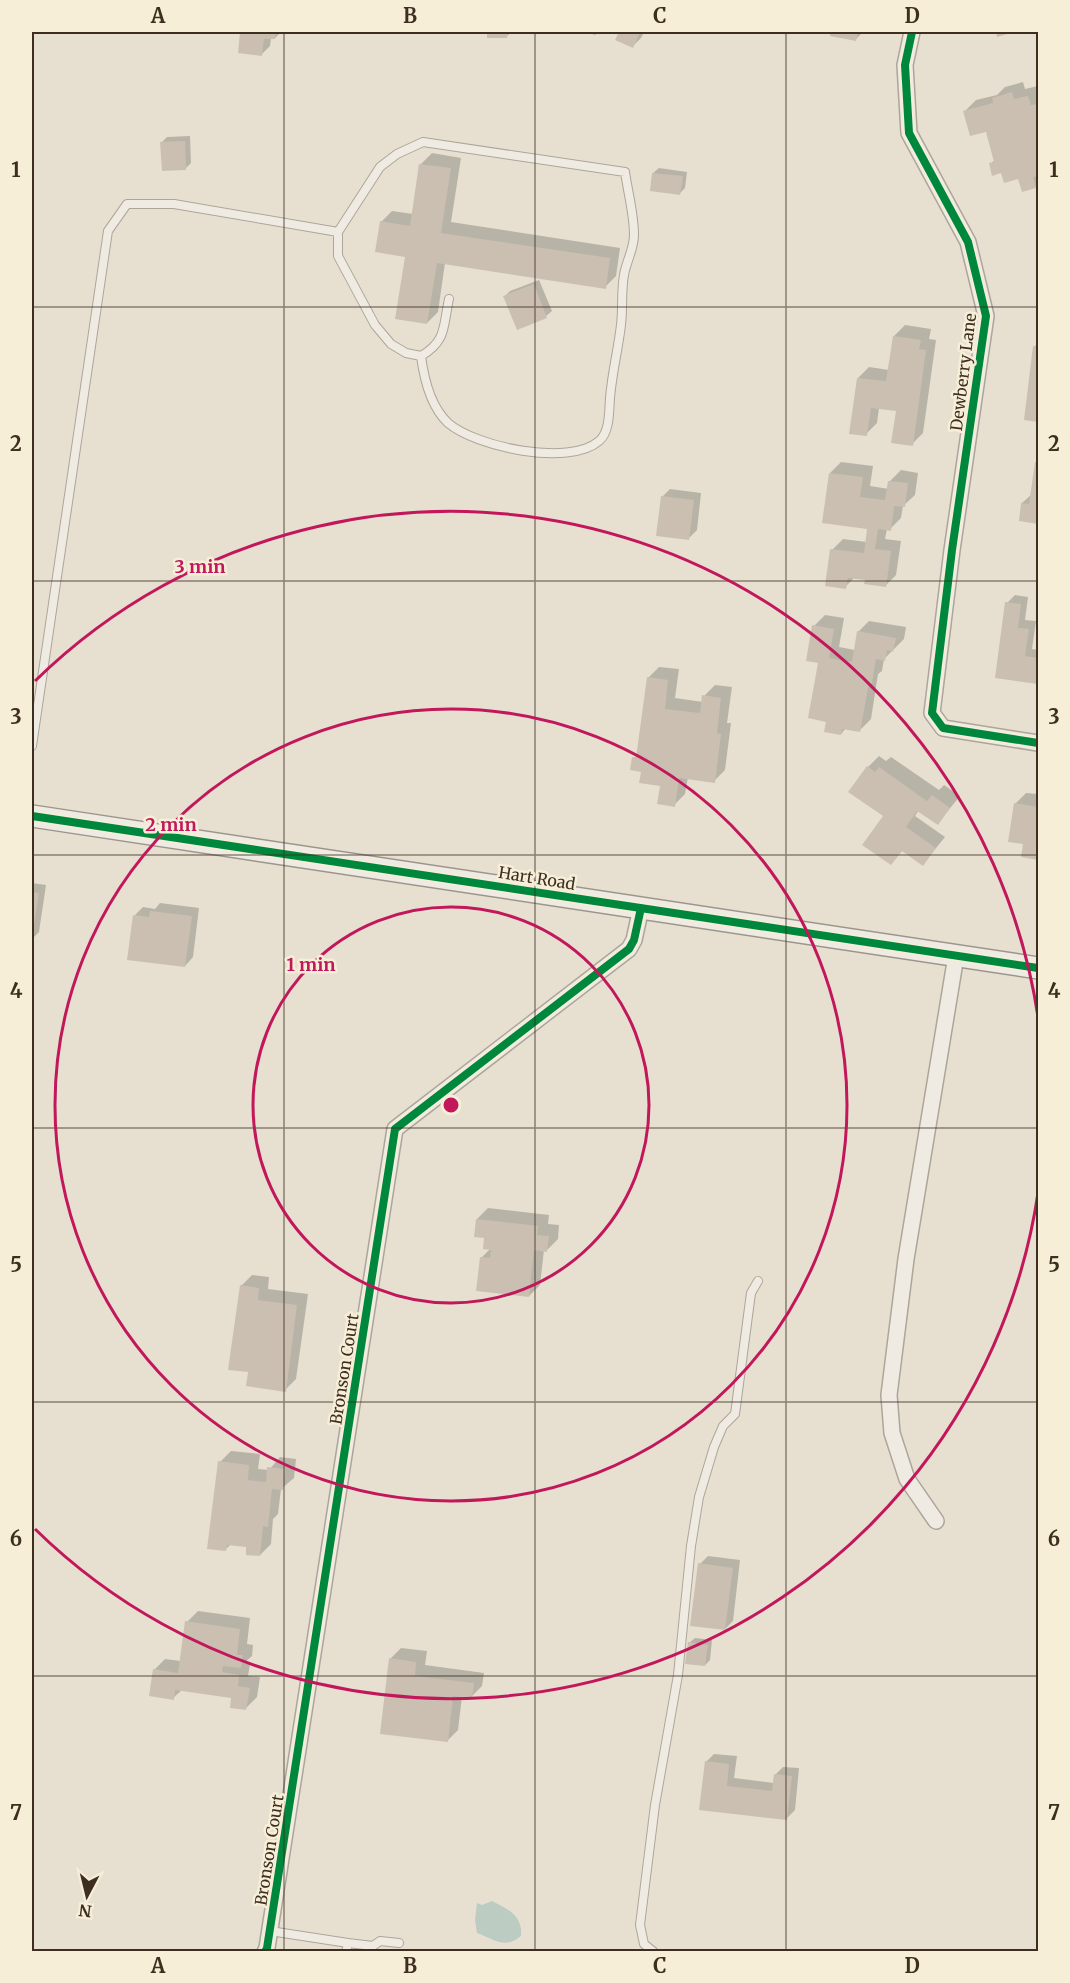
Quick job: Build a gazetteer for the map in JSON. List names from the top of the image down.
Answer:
{
  "streets": {
    "street": ["Dewberry Lane", "Hart Road", "Bronson Court"]
  },
  "crossings": [
    ["Hart Road", "Bronson Court"]
  ],
  "north": "bottom",
  "grid": {
    "columns": [
      "A",
      "B",
      "C",
      "D"
    ],
    "rows": [
      "1",
      "2",
      "3",
      "4",
      "5",
      "6",
      "7"
    ]
  },
  "rings": ["3 min", "2 min", "1 min"]
}
